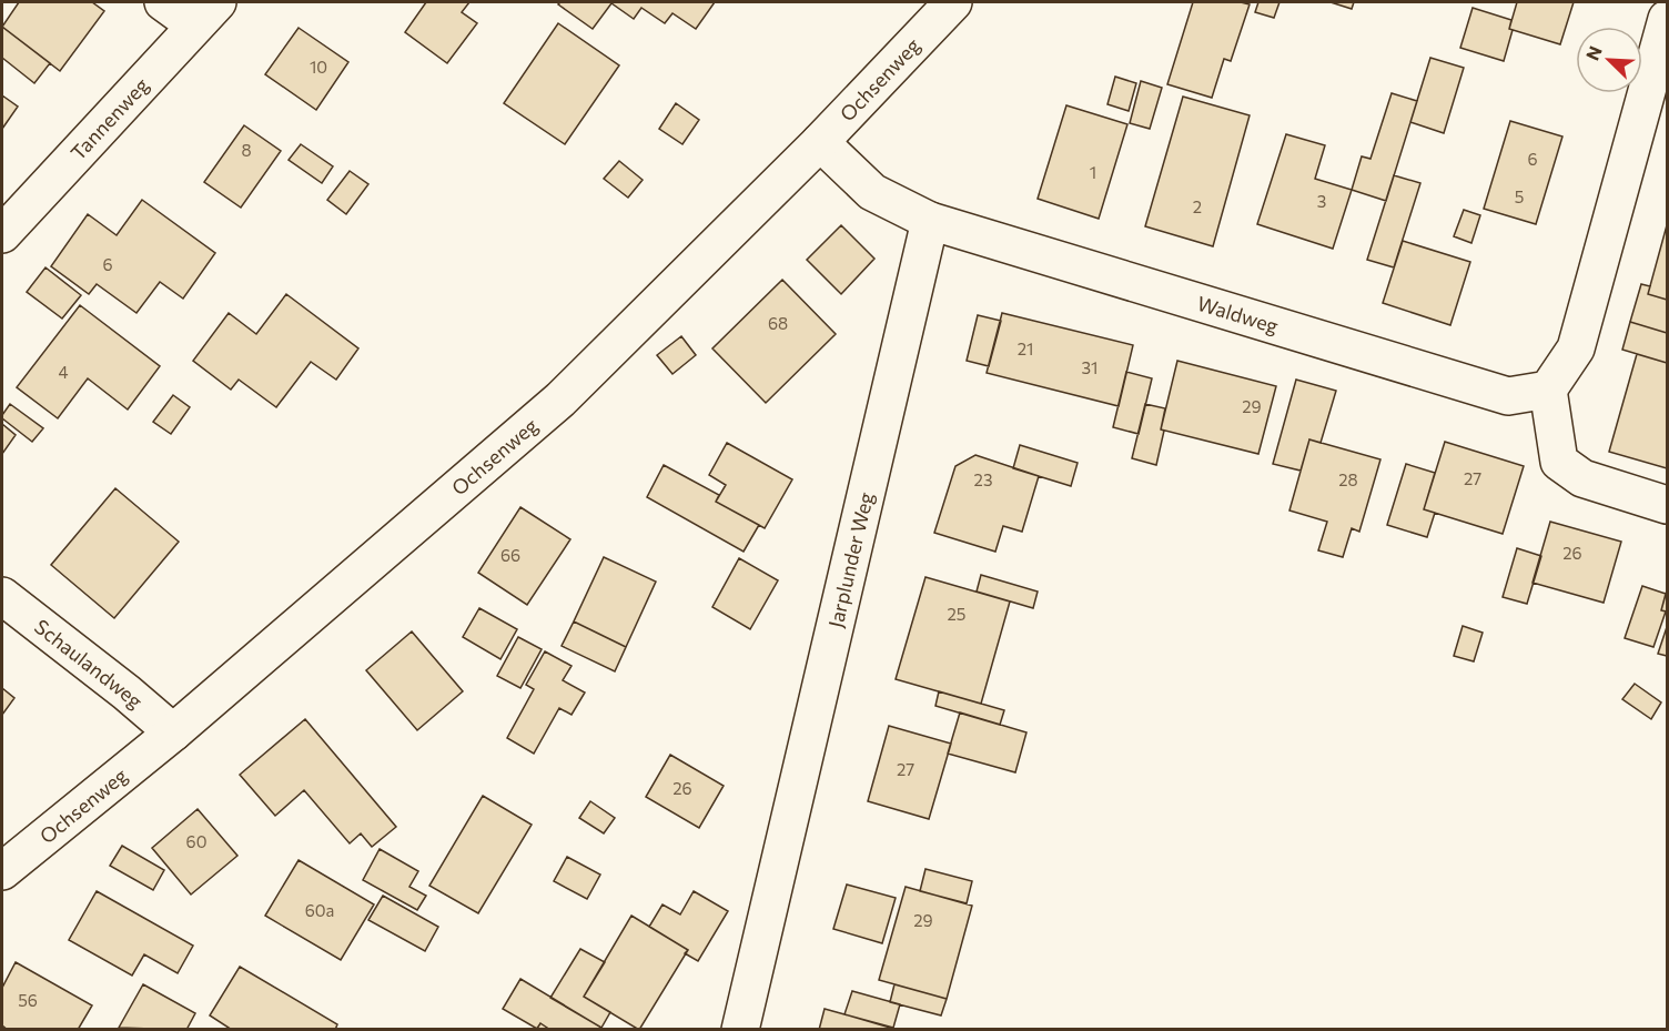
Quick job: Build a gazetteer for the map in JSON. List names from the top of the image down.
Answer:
{
  "streets": {
    "street": [
      "Ochsenweg",
      "Tannenweg",
      "Waldweg",
      "Jarplunder Weg",
      "Schaulandweg"
    ]
  },
  "crossings": [
    ["Ochsenweg", "Schaulandweg"],
    ["Waldweg", "Jarplunder Weg"]
  ],
  "house_numbers": [
    "10",
    "8",
    "6",
    "1",
    "5",
    "3",
    "2",
    "6",
    "68",
    "21",
    "31",
    "4",
    "29",
    "27",
    "23",
    "28",
    "26",
    "66",
    "25",
    "27",
    "26",
    "60",
    "60a",
    "29",
    "56"
  ],
  "north": "top left"
}
